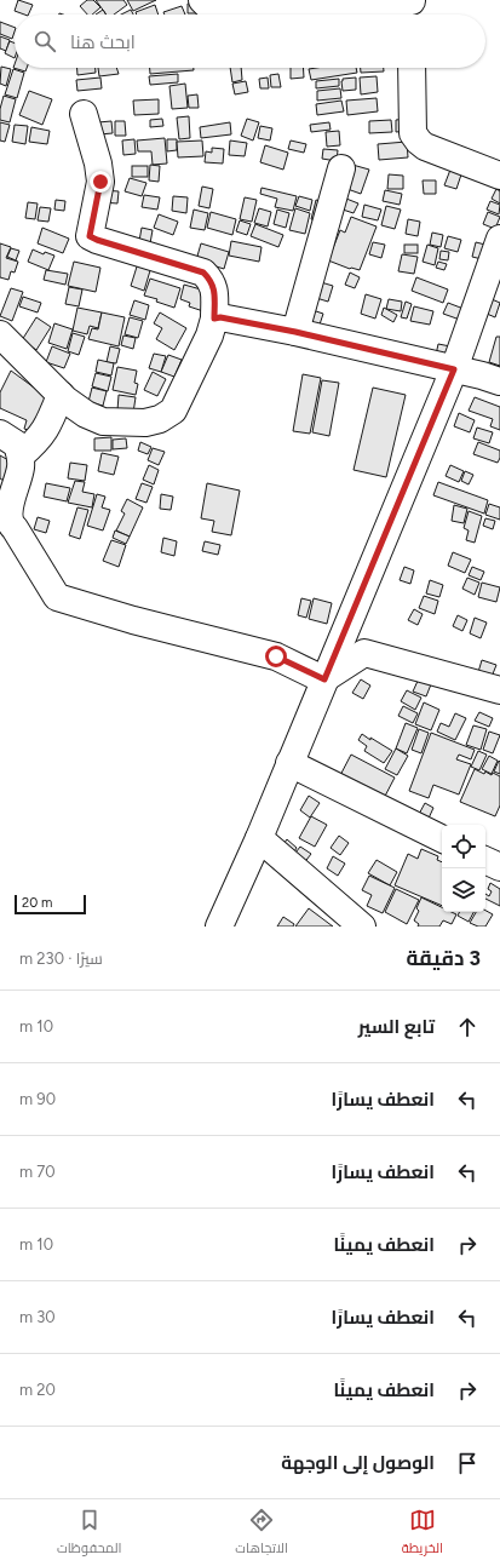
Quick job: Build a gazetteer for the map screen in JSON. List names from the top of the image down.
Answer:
{
  "scale_bar": "20 m",
  "page": {
    "search": "ابحث هنا",
    "scale": "20 m",
    "heading": ["3 دقيقة", "سيرًا · 230 m"],
    "list": [
      ["تابع السير", "10 m"],
      ["انعطف يسارًا", "90 m"],
      ["انعطف يسارًا", "70 m"],
      ["انعطف يمينًا", "10 m"],
      ["انعطف يسارًا", "30 m"],
      ["انعطف يمينًا", "20 m"],
      "الوصول إلى الوجهة"
    ],
    "nav": ["الخريطة", "الاتجاهات", "المحفوظات"]
  }
}
